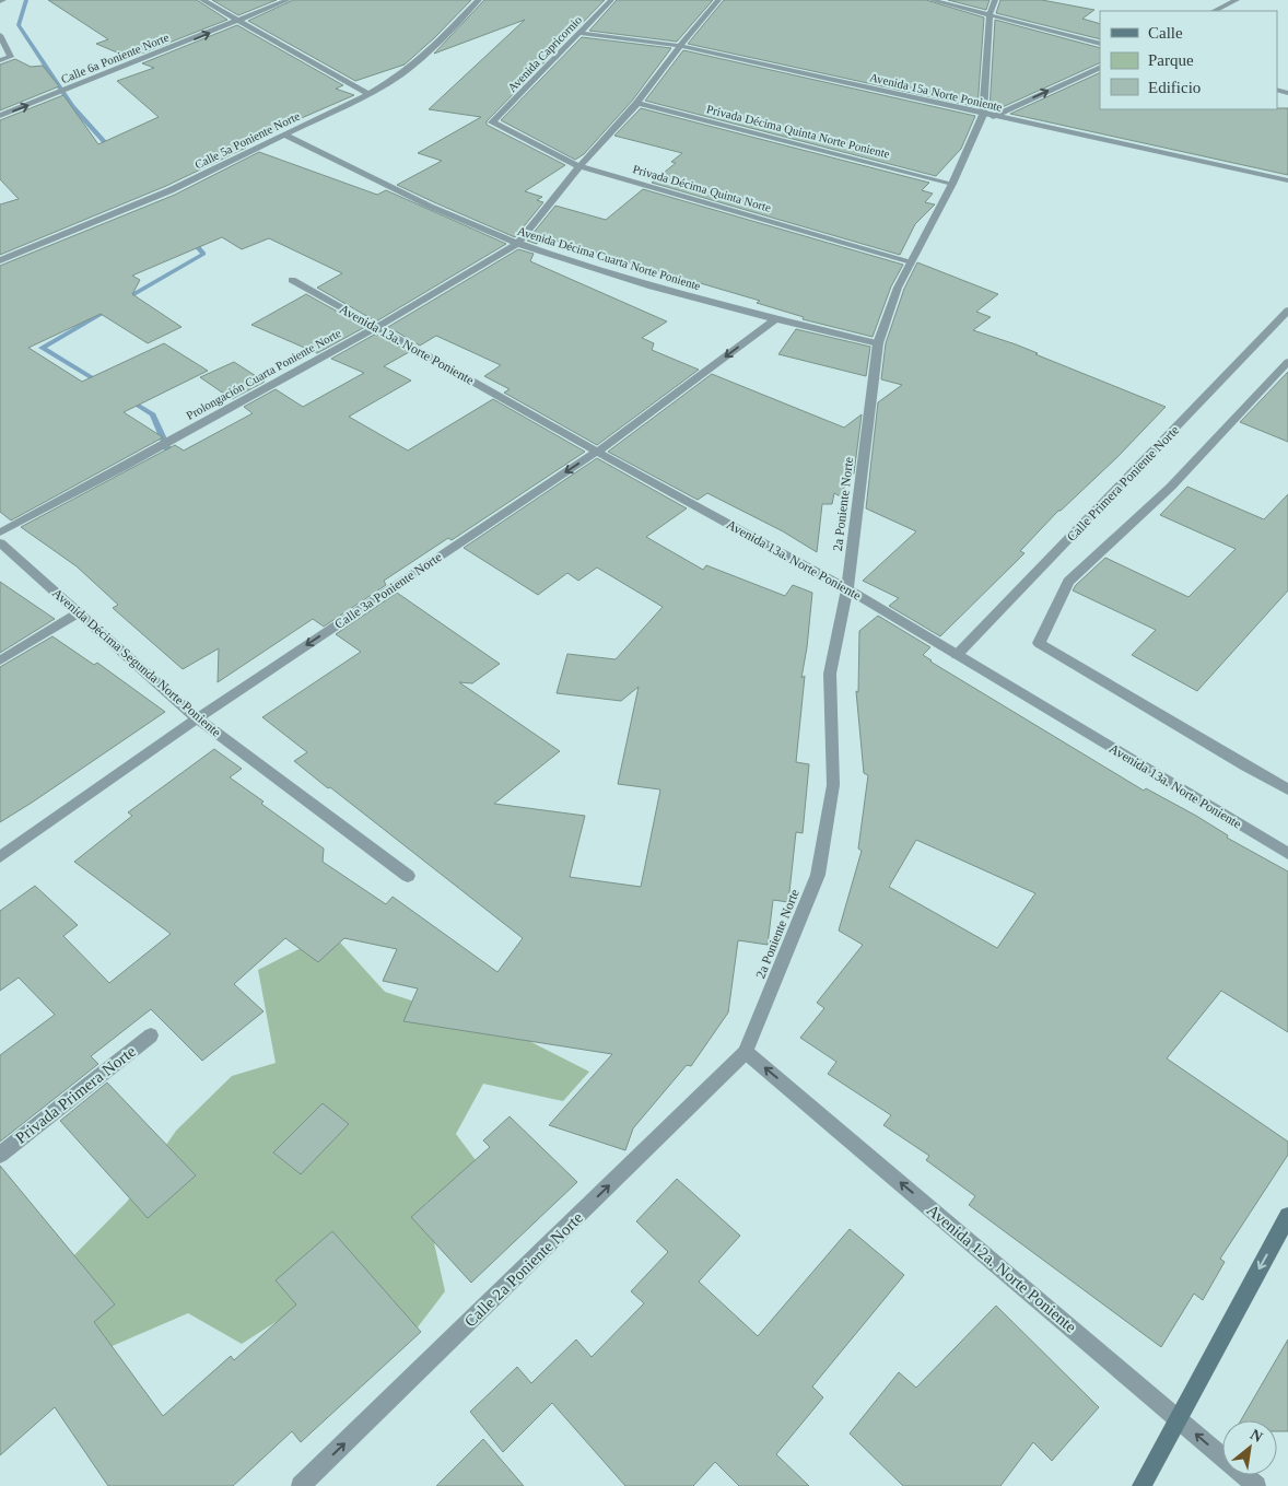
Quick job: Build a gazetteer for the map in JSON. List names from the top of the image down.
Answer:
{
  "streets": {
    "street": [
      "Avenida Capricornio",
      "Calle 6a Poniente Norte",
      "Avenida 15a Norte Poniente",
      "Privada Décima Quinta Norte Poniente",
      "Calle 5a Poniente Norte",
      "Privada Décima Quinta Norte",
      "Avenida Décima Cuarta Norte Poniente",
      "Avenida 13a. Norte Poniente",
      "Prolongación Cuarta Poniente Norte",
      "Calle Primera Poniente Norte",
      "2a Poniente Norte",
      "Calle 3a Poniente Norte",
      "Avenida Décima Segunda Norte Poniente",
      "Privada Primera Norte",
      "Avenida 12a. Norte Poniente",
      "Calle 2a Poniente Norte"
    ]
  },
  "crossings": [
    ["Avenida Capricornio", "Avenida 15a Norte Poniente"],
    ["Avenida Capricornio", "Privada Décima Quinta Norte"],
    ["Avenida 15a Norte Poniente", "Prolongación Cuarta Poniente Norte"],
    ["Avenida 15a Norte Poniente", "2a Poniente Norte"],
    ["Privada Décima Quinta Norte Poniente", "Prolongación Cuarta Poniente Norte"],
    ["Privada Décima Quinta Norte Poniente", "2a Poniente Norte"],
    ["Calle 5a Poniente Norte", "Avenida Décima Cuarta Norte Poniente"],
    ["Privada Décima Quinta Norte", "Prolongación Cuarta Poniente Norte"],
    ["Privada Décima Quinta Norte", "2a Poniente Norte"],
    ["Avenida Décima Cuarta Norte Poniente", "Prolongación Cuarta Poniente Norte"],
    ["Avenida Décima Cuarta Norte Poniente", "2a Poniente Norte"],
    ["Avenida Décima Cuarta Norte Poniente", "Calle 3a Poniente Norte"],
    ["Avenida 13a. Norte Poniente", "Prolongación Cuarta Poniente Norte"],
    ["Avenida 13a. Norte Poniente", "Calle Primera Poniente Norte"],
    ["Avenida 13a. Norte Poniente", "2a Poniente Norte"],
    ["Avenida 13a. Norte Poniente", "Calle 3a Poniente Norte"],
    ["2a Poniente Norte", "Avenida 12a. Norte Poniente"],
    ["2a Poniente Norte", "Calle 2a Poniente Norte"],
    ["Calle 3a Poniente Norte", "Avenida Décima Segunda Norte Poniente"],
    ["Avenida 12a. Norte Poniente", "Calle 2a Poniente Norte"]
  ],
  "one_way": [
    "Calle 6a Poniente Norte",
    "Calle 3a Poniente Norte",
    "Avenida 12a. Norte Poniente",
    "Calle 2a Poniente Norte"
  ],
  "legend": ["Calle", "Parque", "Edificio"],
  "north": "top right"
}
